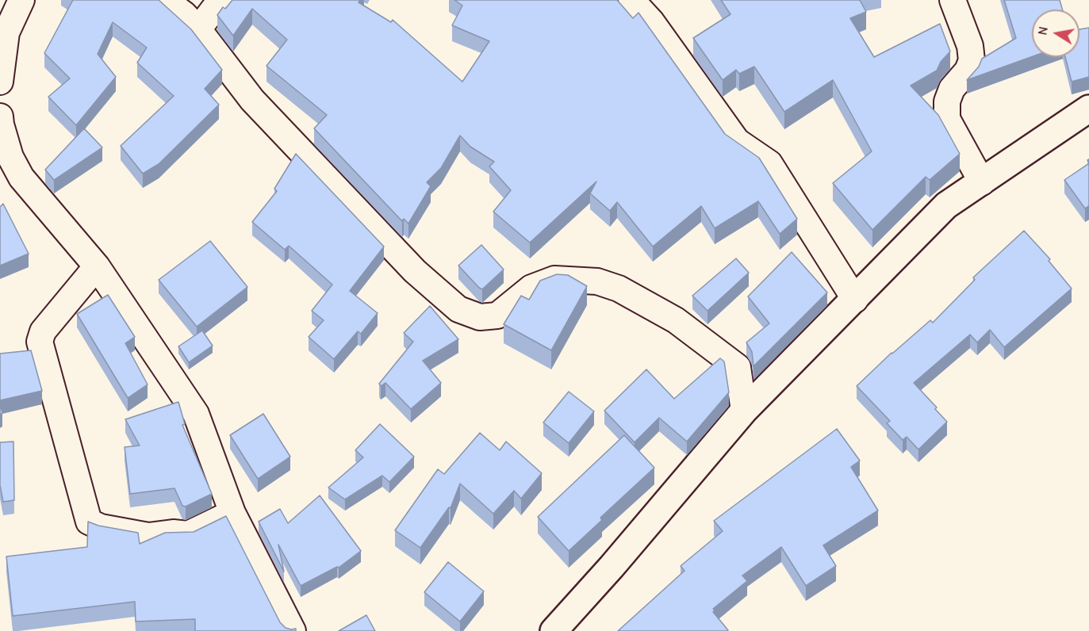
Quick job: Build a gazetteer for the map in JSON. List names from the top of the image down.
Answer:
{
  "north": "left"
}
